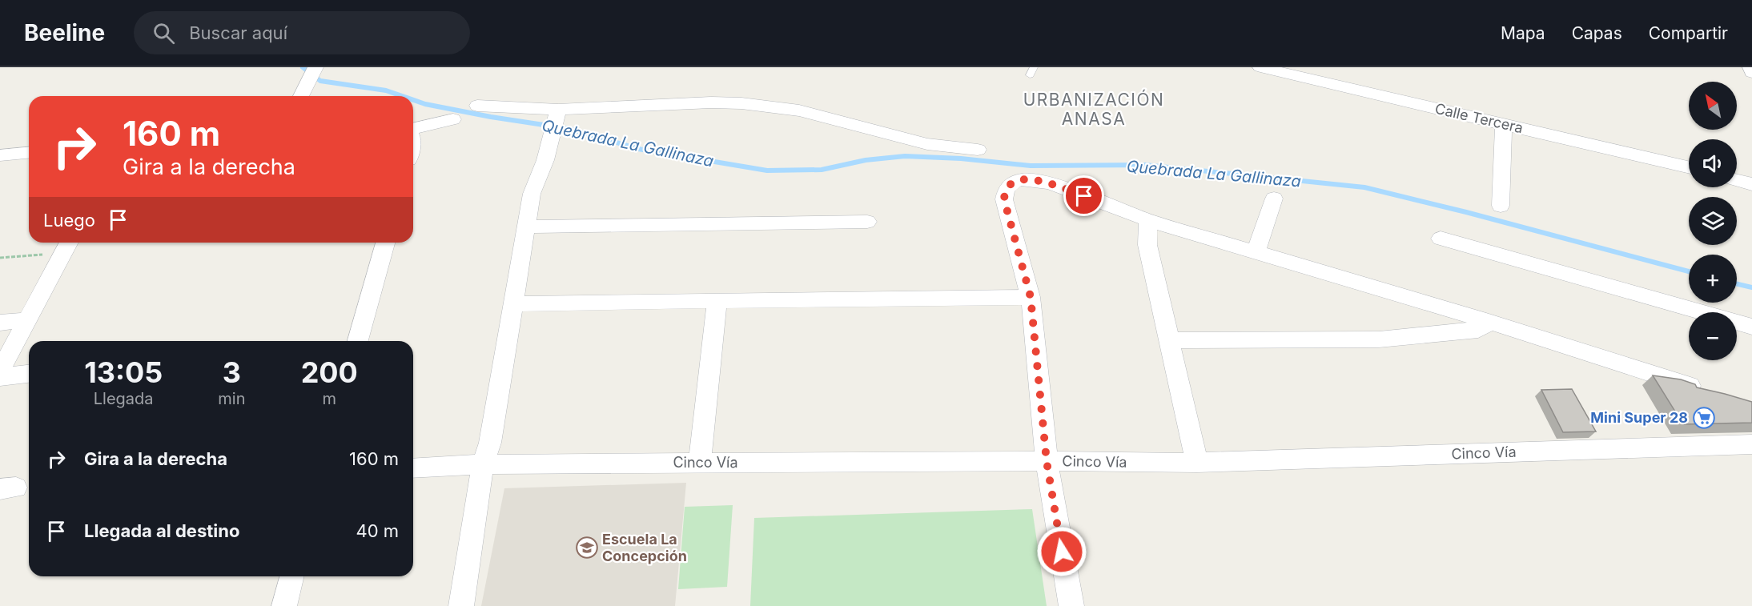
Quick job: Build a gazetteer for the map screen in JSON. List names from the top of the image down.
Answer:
{
  "streets": {
    "street": ["Calle Tercera", "Cinco Vía"]
  },
  "districts": ["URBANIZACIÓN ANASA"],
  "water": ["Quebrada La Gallinaza"],
  "places": {
    "supermarket": ["Mini Super 28"],
    "school or university": ["Escuela La Concepción"]
  },
  "north": "top left",
  "page": {
    "header": "Beeline",
    "search": "Buscar aquí",
    "nav": ["Mapa", "Capas", "Compartir"],
    "map_buttons": ["+", "−"],
    "turn": ["160 m", "Gira a la derecha"],
    "then": "Luego",
    "eta": [
      "13:05",
      "Llegada",
      "3",
      "min",
      "200",
      "m"
    ],
    "list": [
      {
        "name": "Gira a la derecha",
        "value": "160 m"
      },
      {
        "name": "Llegada al destino",
        "value": "40 m"
      }
    ]
  }
}
